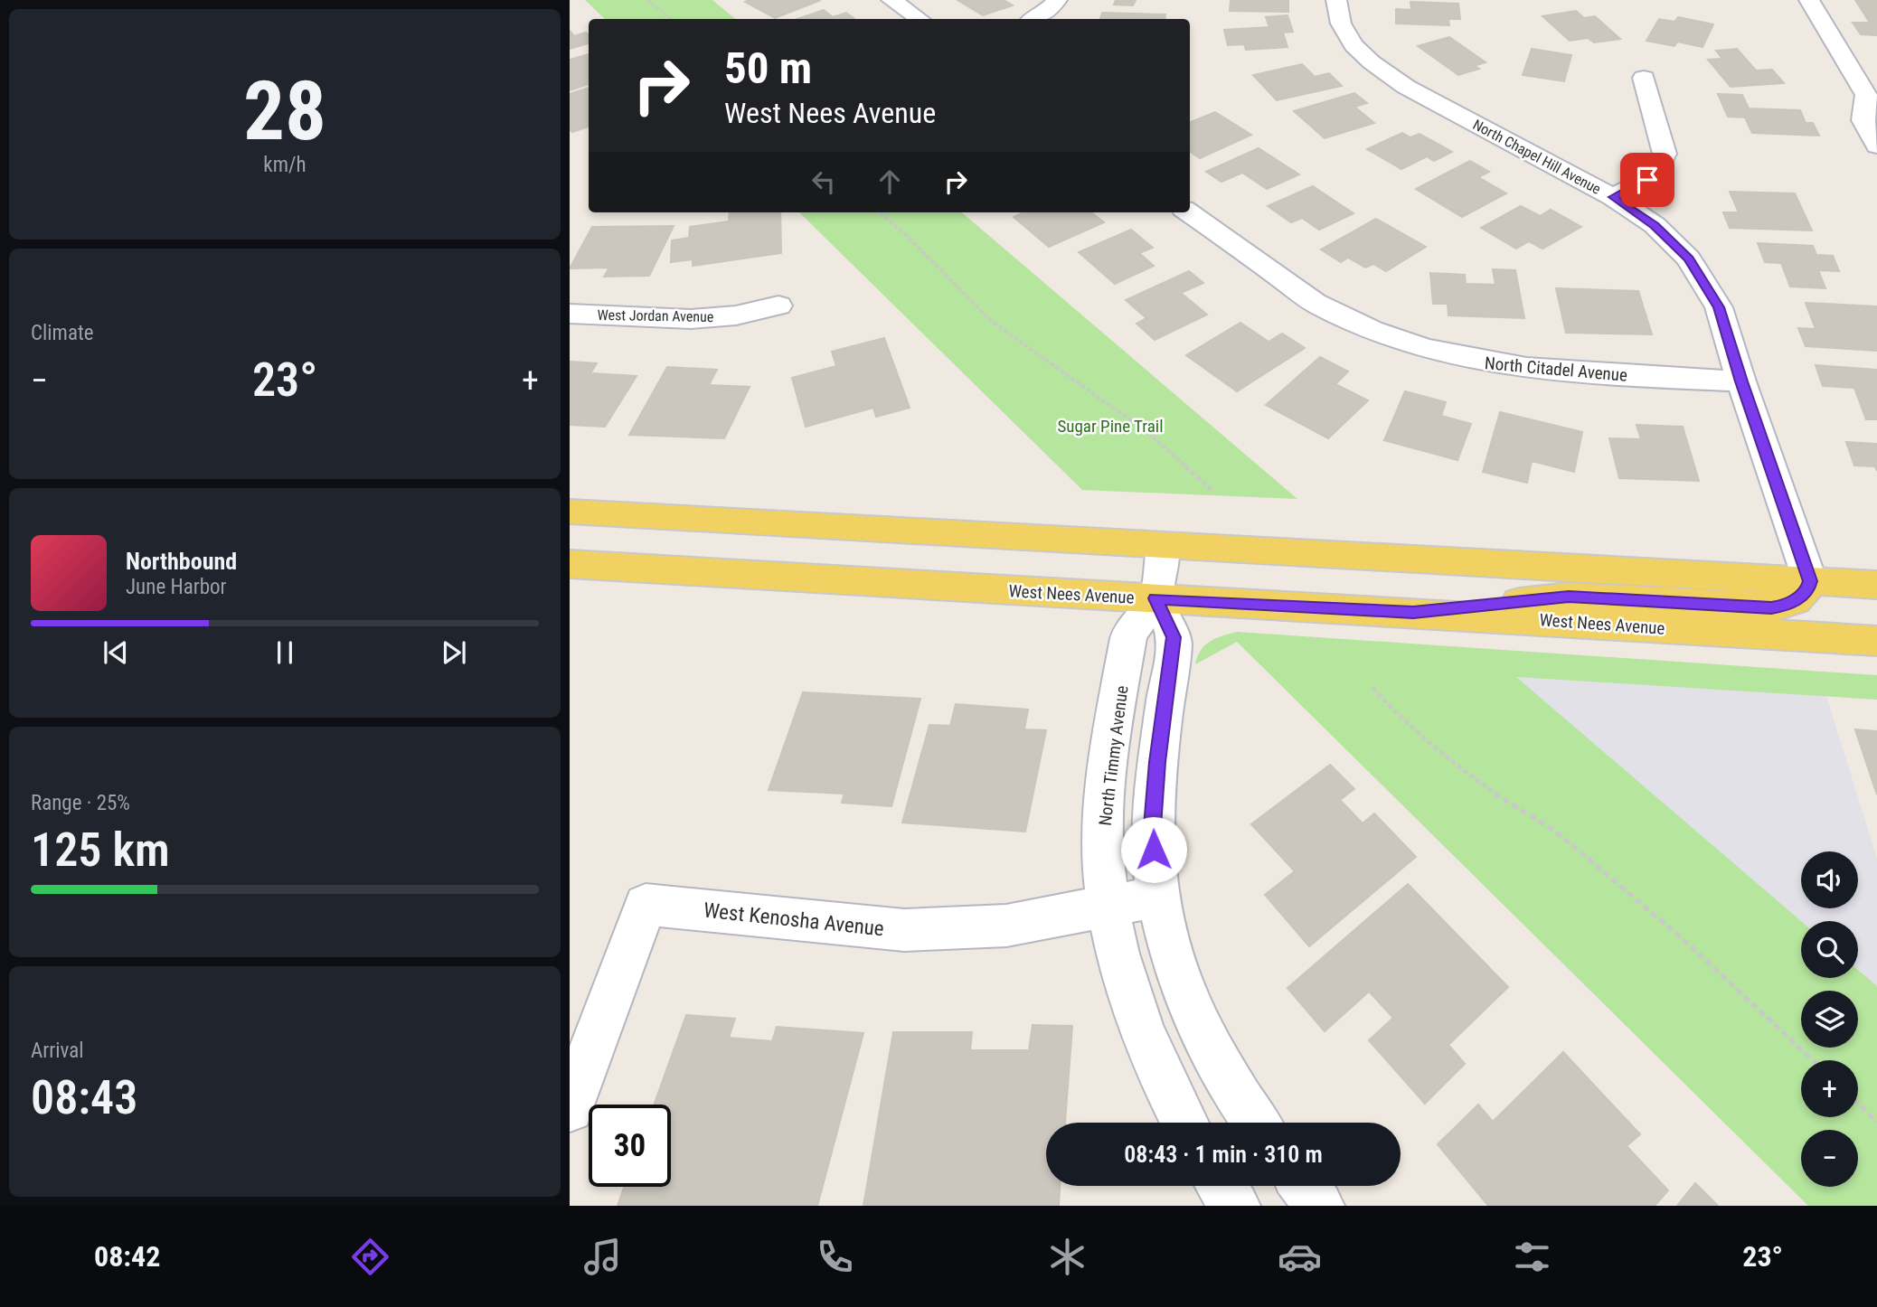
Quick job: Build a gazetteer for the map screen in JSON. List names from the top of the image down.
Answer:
{
  "streets": {
    "main road": ["West Nees Avenue"],
    "street": [
      "North Chapel Hill Avenue",
      "West Jordan Avenue",
      "North Citadel Avenue",
      "North Timmy Avenue",
      "West Kenosha Avenue"
    ]
  },
  "crossings": [
    ["North Chapel Hill Avenue", "North Citadel Avenue"],
    ["West Nees Avenue", "North Timmy Avenue"],
    ["North Timmy Avenue", "West Kenosha Avenue"]
  ],
  "parks": ["Sugar Pine Trail"],
  "page": {
    "tile": [
      ["28", "km/h"],
      "Climate",
      ["Range · 25%", "125 km"],
      ["Arrival", "08:43"]
    ],
    "turn": ["50 m", "West Nees Avenue"],
    "heat": ["−", "23°", "+"],
    "song": ["Northbound", "June Harbor"],
    "map_buttons": ["+", "−"],
    "limit": "30",
    "trip": "08:43 · 1 min · 310 m",
    "tabs": ["08:42", "23°"]
  }
}
